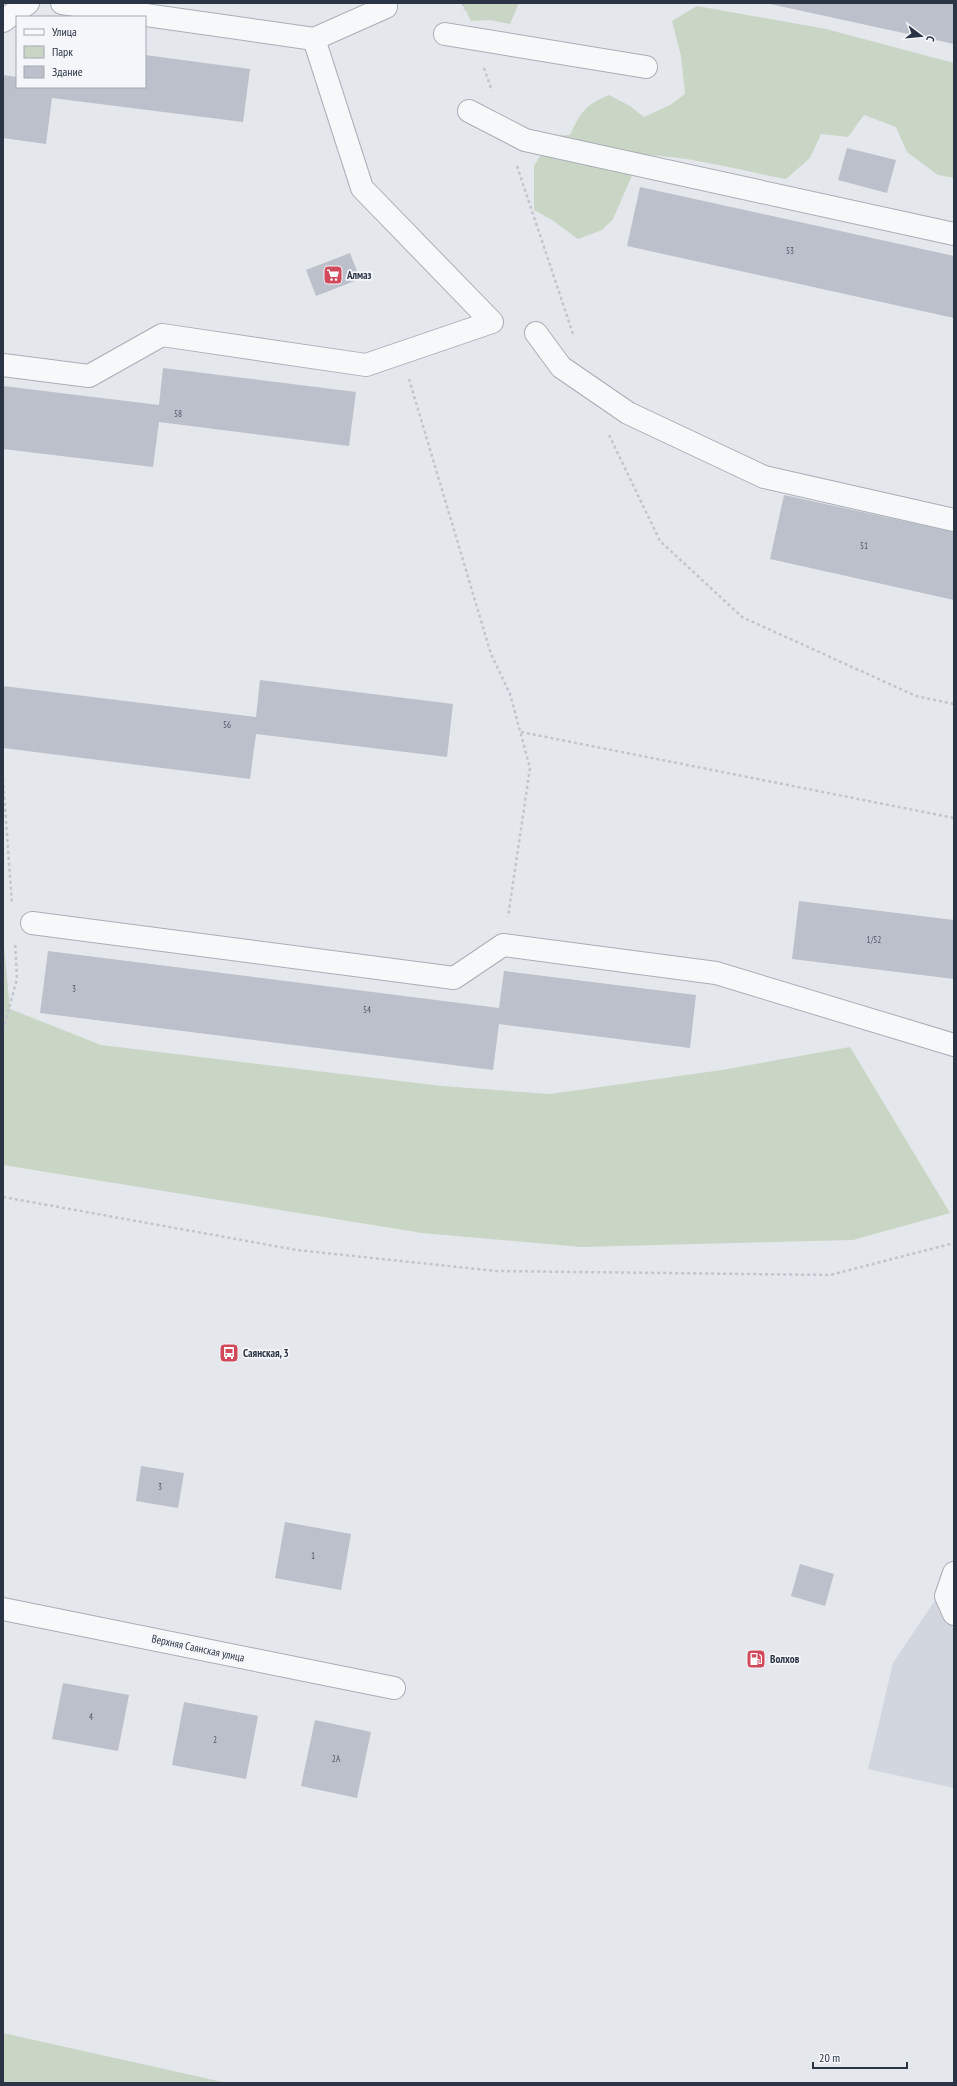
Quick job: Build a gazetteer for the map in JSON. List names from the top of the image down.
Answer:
{
  "streets": {
    "street": ["Верхняя Саянская улица"]
  },
  "places": {
    "supermarket": ["Алмаз"],
    "bus stop": ["Саянская, 3"],
    "fuel station": ["Волхов"]
  },
  "house_numbers": [
    "53",
    "58",
    "51",
    "56",
    "1/52",
    "3",
    "54",
    "3",
    "1",
    "4",
    "2",
    "2А"
  ],
  "legend": ["Улица", "Парк", "Здание"],
  "scale_bar": "20 m",
  "north": "right"
}
